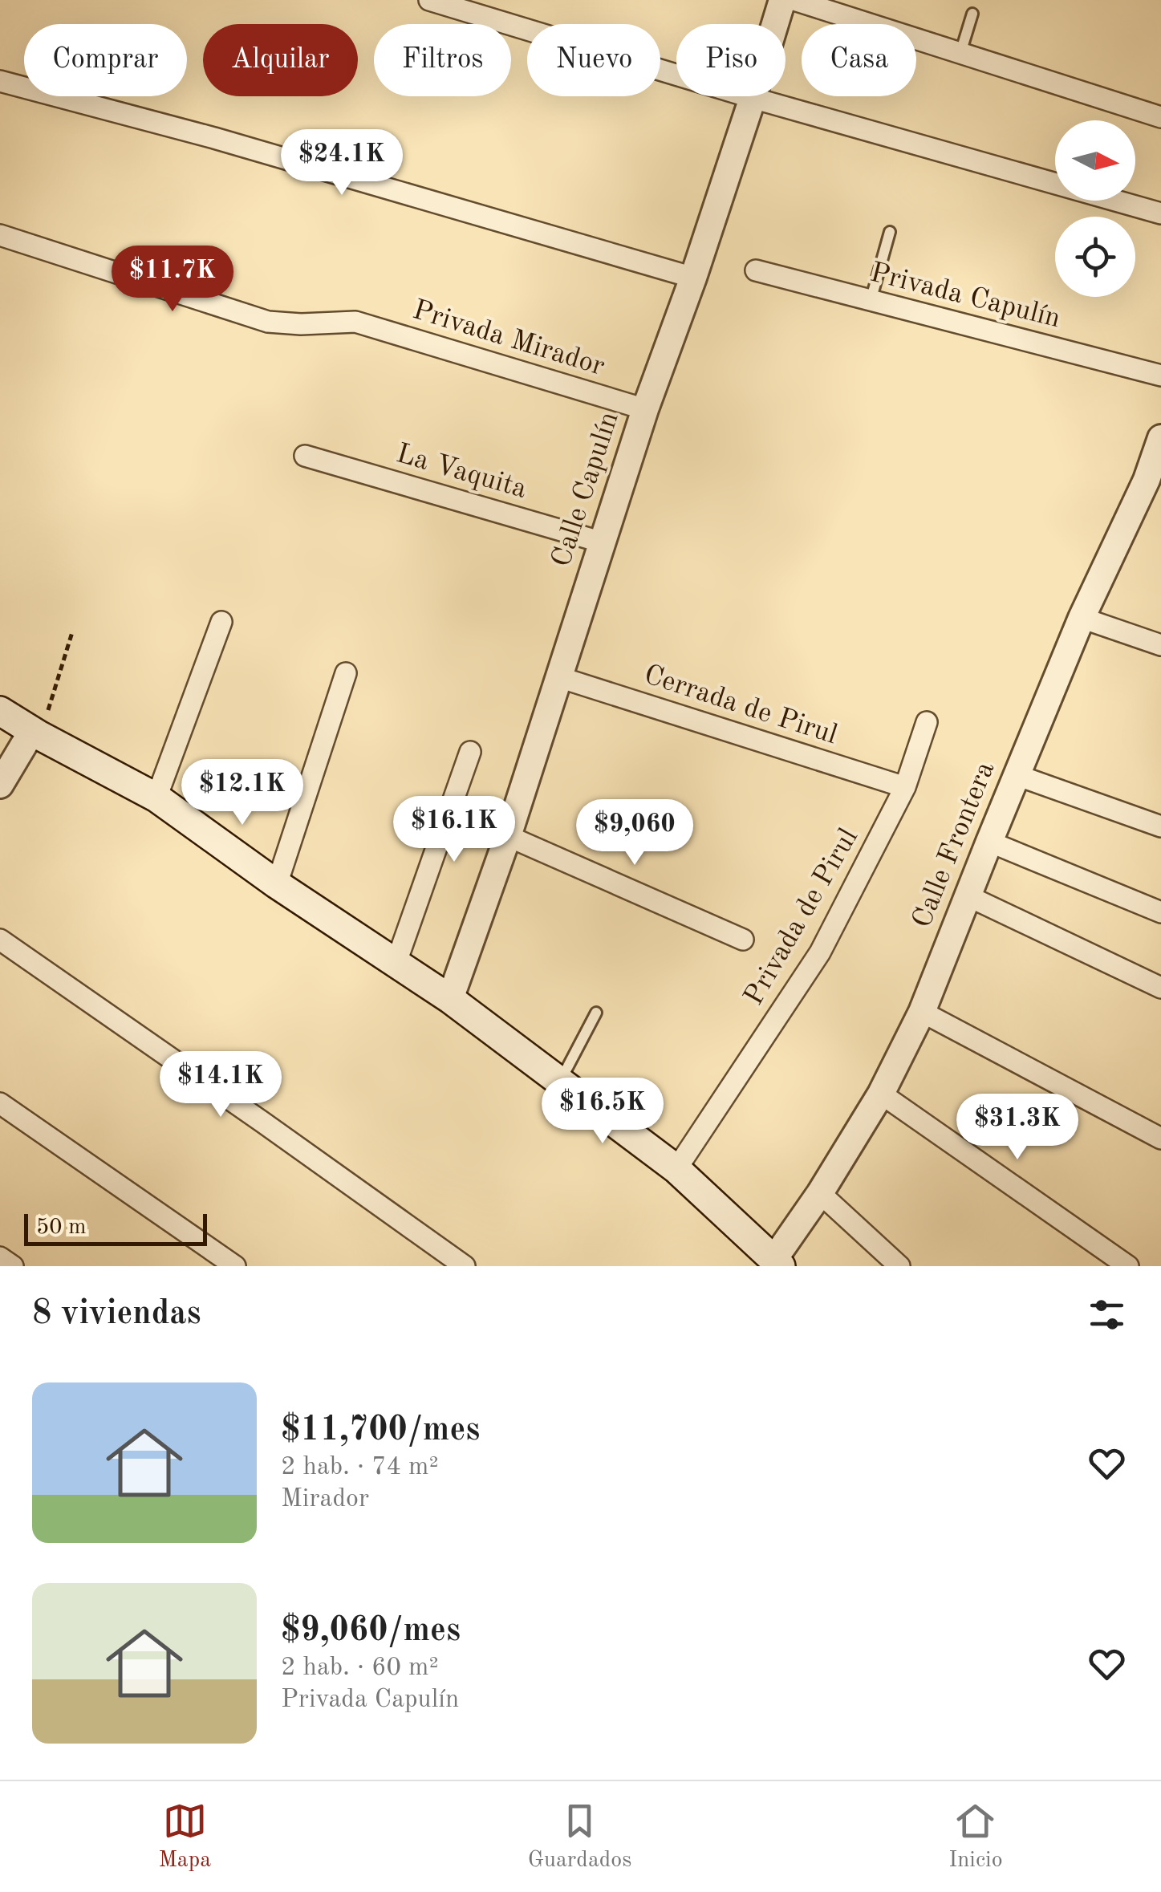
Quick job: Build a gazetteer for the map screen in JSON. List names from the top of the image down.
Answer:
{
  "streets": {
    "street": [
      "Privada Capulín",
      "Privada Mirador",
      "La Vaquita",
      "Calle Capulín",
      "Cerrada de Pirul",
      "Calle Frontera",
      "Privada de Pirul"
    ]
  },
  "crossings": [
    ["Privada Mirador", "Calle Capulín"],
    ["La Vaquita", "Calle Capulín"],
    ["Calle Capulín", "Cerrada de Pirul"],
    ["Cerrada de Pirul", "Privada de Pirul"]
  ],
  "scale_bar": "50 m",
  "north": "right",
  "page": {
    "chip": [
      "Comprar",
      "Alquilar",
      "Filtros",
      "Nuevo",
      "Piso",
      "Casa"
    ],
    "price": [
      "$24.1K",
      "$11.7K",
      "$12.1K",
      "$16.1K",
      "$9,060",
      "$14.1K",
      "$16.5K",
      "$31.3K"
    ],
    "scale": "50 m",
    "heading": "8 viviendas",
    "list": [
      {
        "name": "$11,700/mes",
        "note": "2 hab. · 74 m² · Mirador"
      },
      {
        "name": "$9,060/mes",
        "note": "2 hab. · 60 m² · Privada Capulín"
      }
    ],
    "tabs": ["Mapa", "Guardados", "Inicio"]
  }
}
